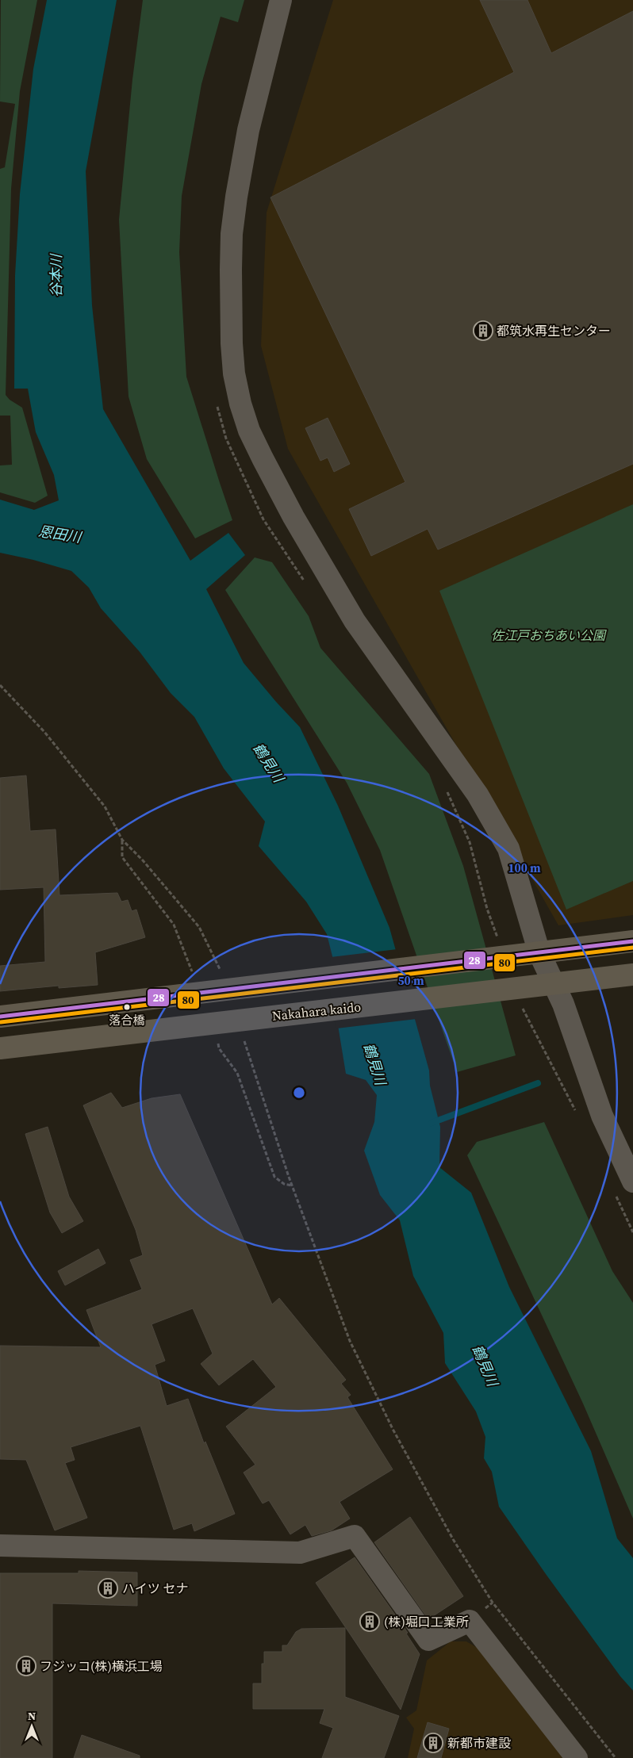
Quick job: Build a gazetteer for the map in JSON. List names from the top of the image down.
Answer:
{
  "streets": {
    "main road": ["Nakahara kaido"]
  },
  "water": ["谷本川", "恩田川", "鶴見川"],
  "parks": ["佐江戸おちあい公園"],
  "places": {
    "building": [
      "都筑水再生センター",
      "ハイツ セナ",
      "(株)堀口工業所",
      "フジッコ(株)横浜工場",
      "新都市建設"
    ],
    "other": ["落合橋"]
  },
  "lines": ["transit line 28", "transit line 80"],
  "north": "top",
  "rings": ["100 m", "50 m"]
}
